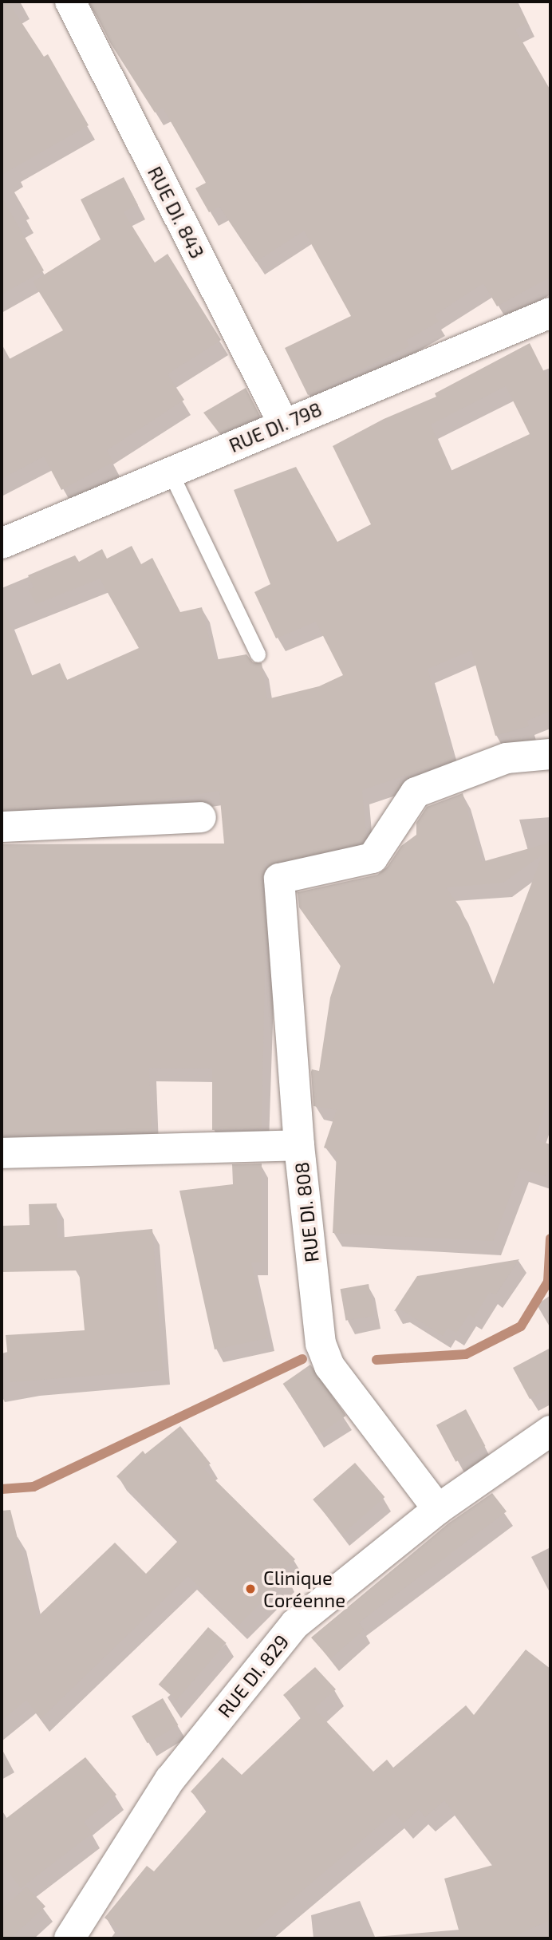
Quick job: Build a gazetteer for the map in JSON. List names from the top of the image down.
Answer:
{
  "streets": {
    "street": [
      "RUE DI. 843",
      "RUE DI. 798",
      "RUE DI. 808",
      "RUE DI. 829"
    ]
  },
  "crossings": [
    ["RUE DI. 843", "RUE DI. 798"],
    ["RUE DI. 808", "RUE DI. 829"]
  ],
  "places": ["Clinique Coréenne"]
}
